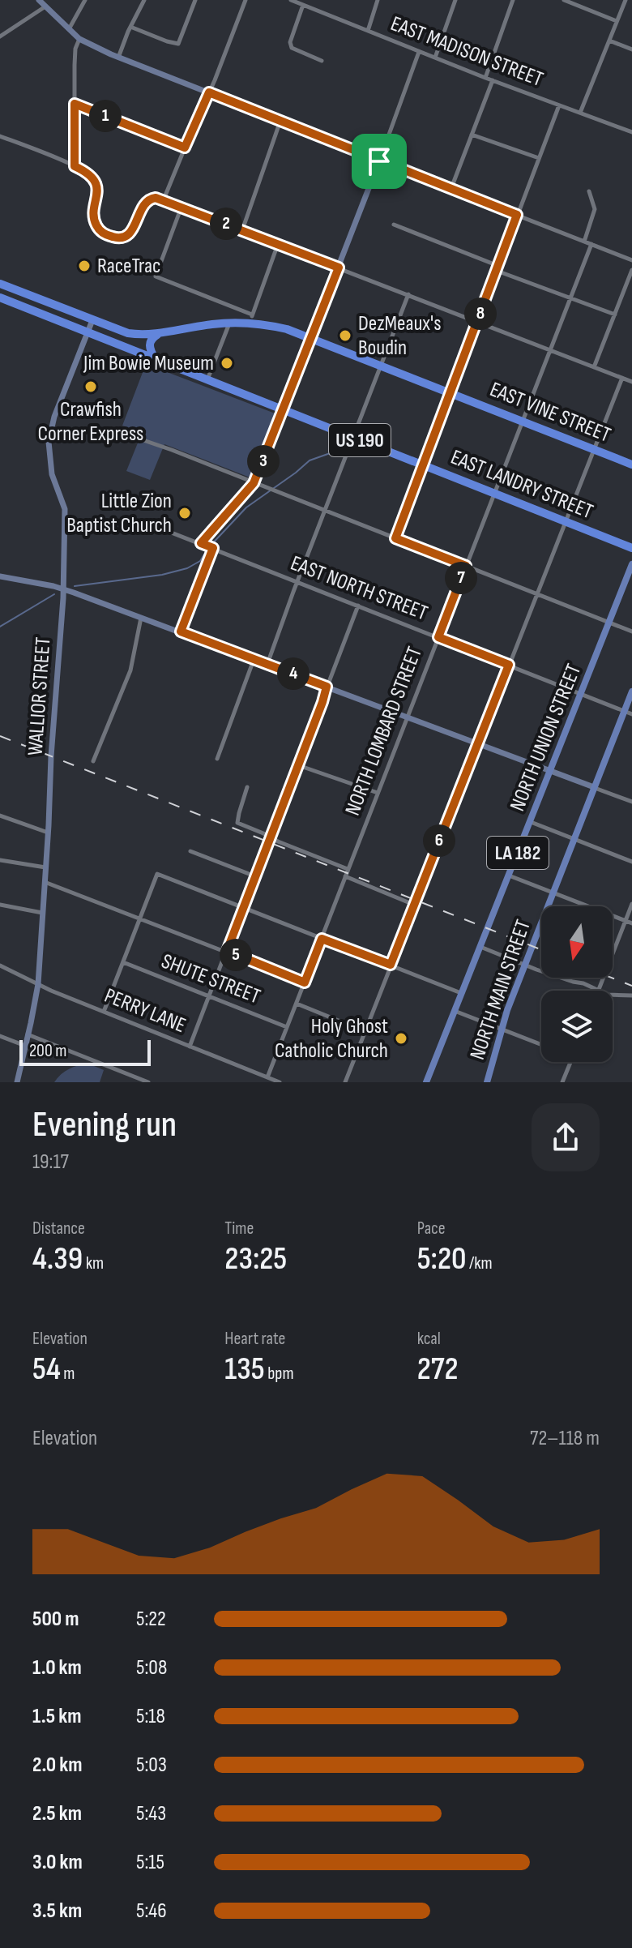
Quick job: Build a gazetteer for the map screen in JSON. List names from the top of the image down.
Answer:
{
  "streets": {
    "highway": ["EAST VINE STREET", "US 190", "EAST LANDRY STREET"],
    "main road": ["NORTH UNION STREET", "LA 182", "NORTH MAIN STREET"],
    "street": [
      "EAST MADISON STREET",
      "EAST NORTH STREET",
      "WALLIOR STREET",
      "NORTH LOMBARD STREET",
      "SHUTE STREET",
      "PERRY LANE"
    ]
  },
  "crossings": [
    ["EAST VINE STREET", "WALLIOR STREET"],
    ["EAST VINE STREET", "NORTH LOMBARD STREET"],
    ["EAST LANDRY STREET", "WALLIOR STREET"],
    ["EAST LANDRY STREET", "NORTH LOMBARD STREET"],
    ["EAST NORTH STREET", "NORTH LOMBARD STREET"],
    ["EAST NORTH STREET", "NORTH UNION STREET"],
    ["EAST NORTH STREET", "NORTH MAIN STREET"],
    ["WALLIOR STREET", "PERRY LANE"],
    ["NORTH LOMBARD STREET", "SHUTE STREET"],
    ["NORTH LOMBARD STREET", "PERRY LANE"],
    ["NORTH UNION STREET", "LA 182"]
  ],
  "places": [
    "RaceTrac",
    "DezMeaux's Boudin",
    "Jim Bowie Museum",
    "Crawfish Corner Express",
    "Little Zion Baptist Church",
    "Holy Ghost Catholic Church"
  ],
  "scale_bar": "200 m",
  "north": "bottom",
  "page": {
    "pins": [
      "1",
      "2",
      "8",
      "3",
      "7",
      "4",
      "6",
      "5"
    ],
    "scale": "200 m",
    "heading": ["Evening run", "19:17"],
    "stats": [
      ["Distance", "4.39 km"],
      ["Time", "23:25"],
      ["Pace", "5:20 /km"],
      ["Elevation", "54 m"],
      ["Heart rate", "135 bpm"],
      ["kcal", "272"]
    ],
    "chart": ["Elevation", "72–118 m"],
    "list": [
      {
        "name": "500 m",
        "note": "5:22"
      },
      {
        "name": "1.0 km",
        "note": "5:08"
      },
      {
        "name": "1.5 km",
        "note": "5:18"
      },
      {
        "name": "2.0 km",
        "note": "5:03"
      },
      {
        "name": "2.5 km",
        "note": "5:43"
      },
      {
        "name": "3.0 km",
        "note": "5:15"
      },
      {
        "name": "3.5 km",
        "note": "5:46"
      }
    ]
  }
}
